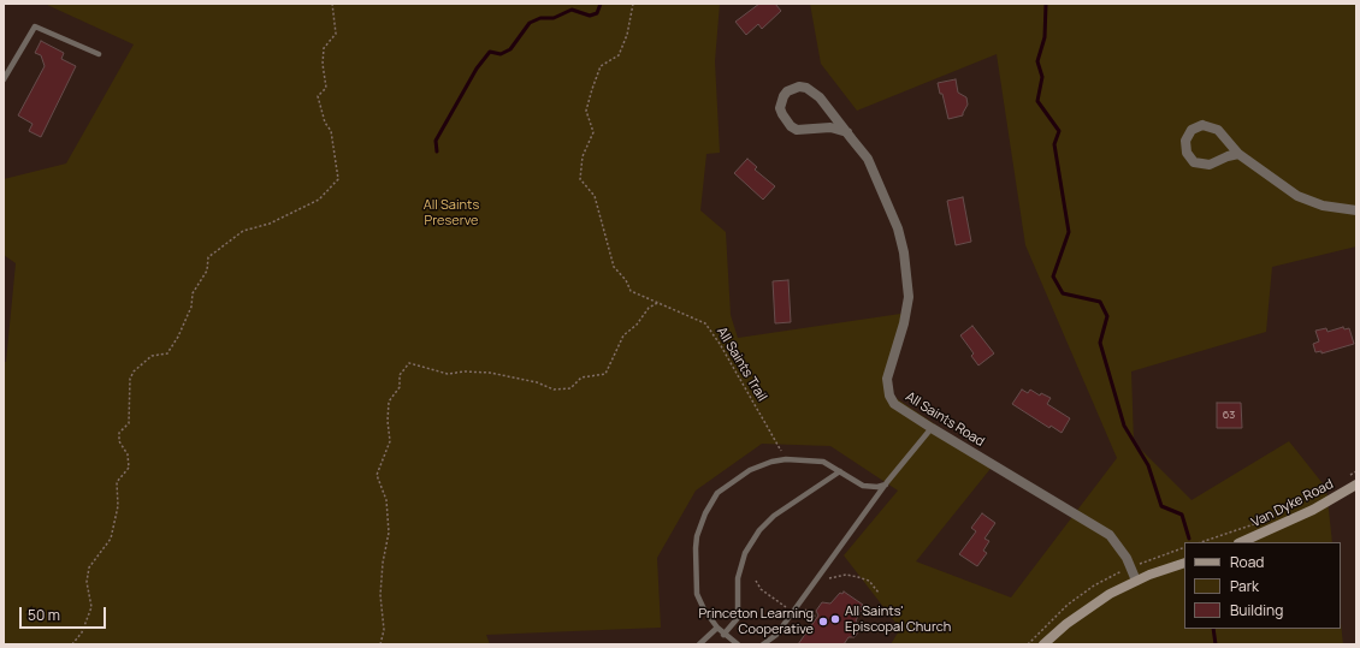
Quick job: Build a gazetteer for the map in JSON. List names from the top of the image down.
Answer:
{
  "streets": {
    "street": ["All Saints Road", "Van Dyke Road"],
    "path": ["All Saints Trail"]
  },
  "parks": ["All Saints Preserve"],
  "places": ["All Saints' Episcopal Church", "Princeton Learning Cooperative"],
  "house_numbers": ["63"],
  "legend": ["Road", "Park", "Building"],
  "scale_bar": "50 m"
}
